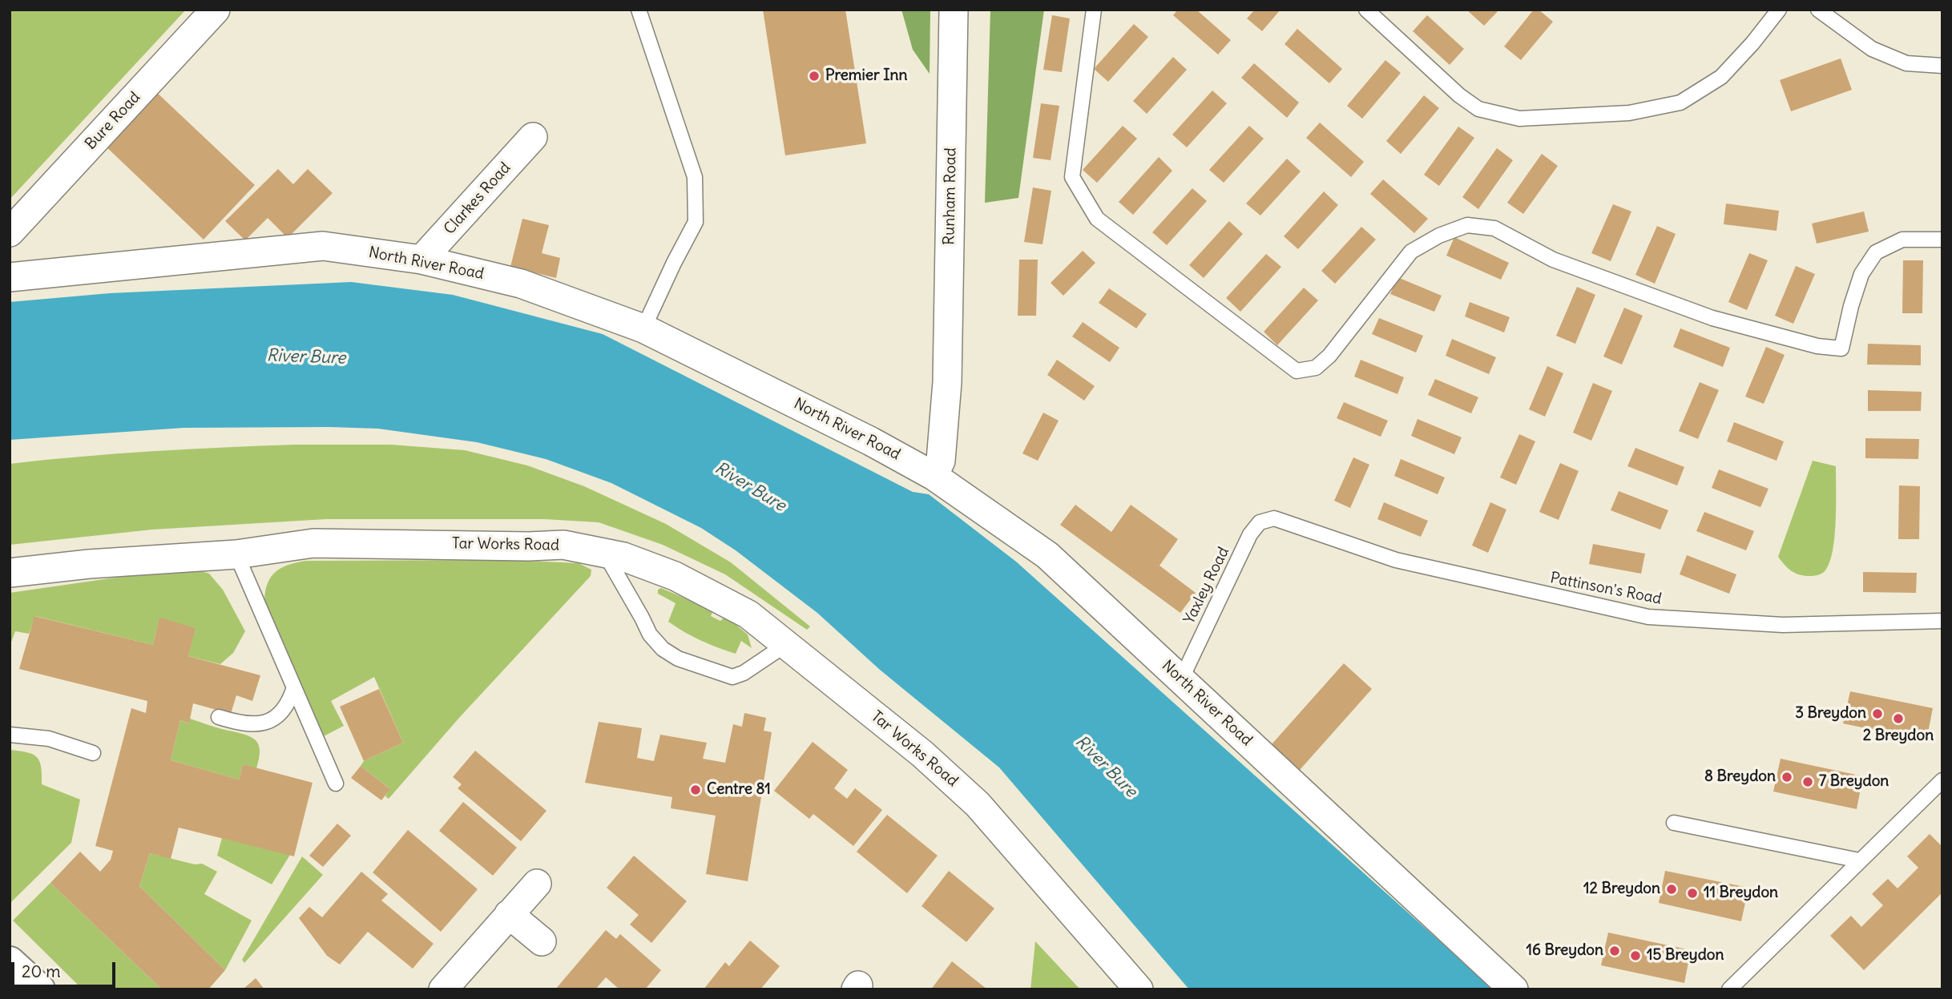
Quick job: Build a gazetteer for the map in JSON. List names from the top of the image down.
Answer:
{
  "streets": {
    "street": [
      "Bure Road",
      "Runham Road",
      "Clarkes Road",
      "North River Road",
      "Tar Works Road"
    ],
    "lane": ["Yaxley Road", "Pattinson's Road"]
  },
  "crossings": [
    ["Runham Road", "North River Road"],
    ["Clarkes Road", "North River Road"],
    ["North River Road", "Yaxley Road"],
    ["Yaxley Road", "Pattinson's Road"]
  ],
  "water": ["River Bure"],
  "places": [
    "Premier Inn",
    "3 Breydon",
    "2 Breydon",
    "8 Breydon",
    "7 Breydon",
    "Centre 81",
    "12 Breydon",
    "11 Breydon",
    "16 Breydon",
    "15 Breydon"
  ],
  "scale_bar": "20 m"
}
